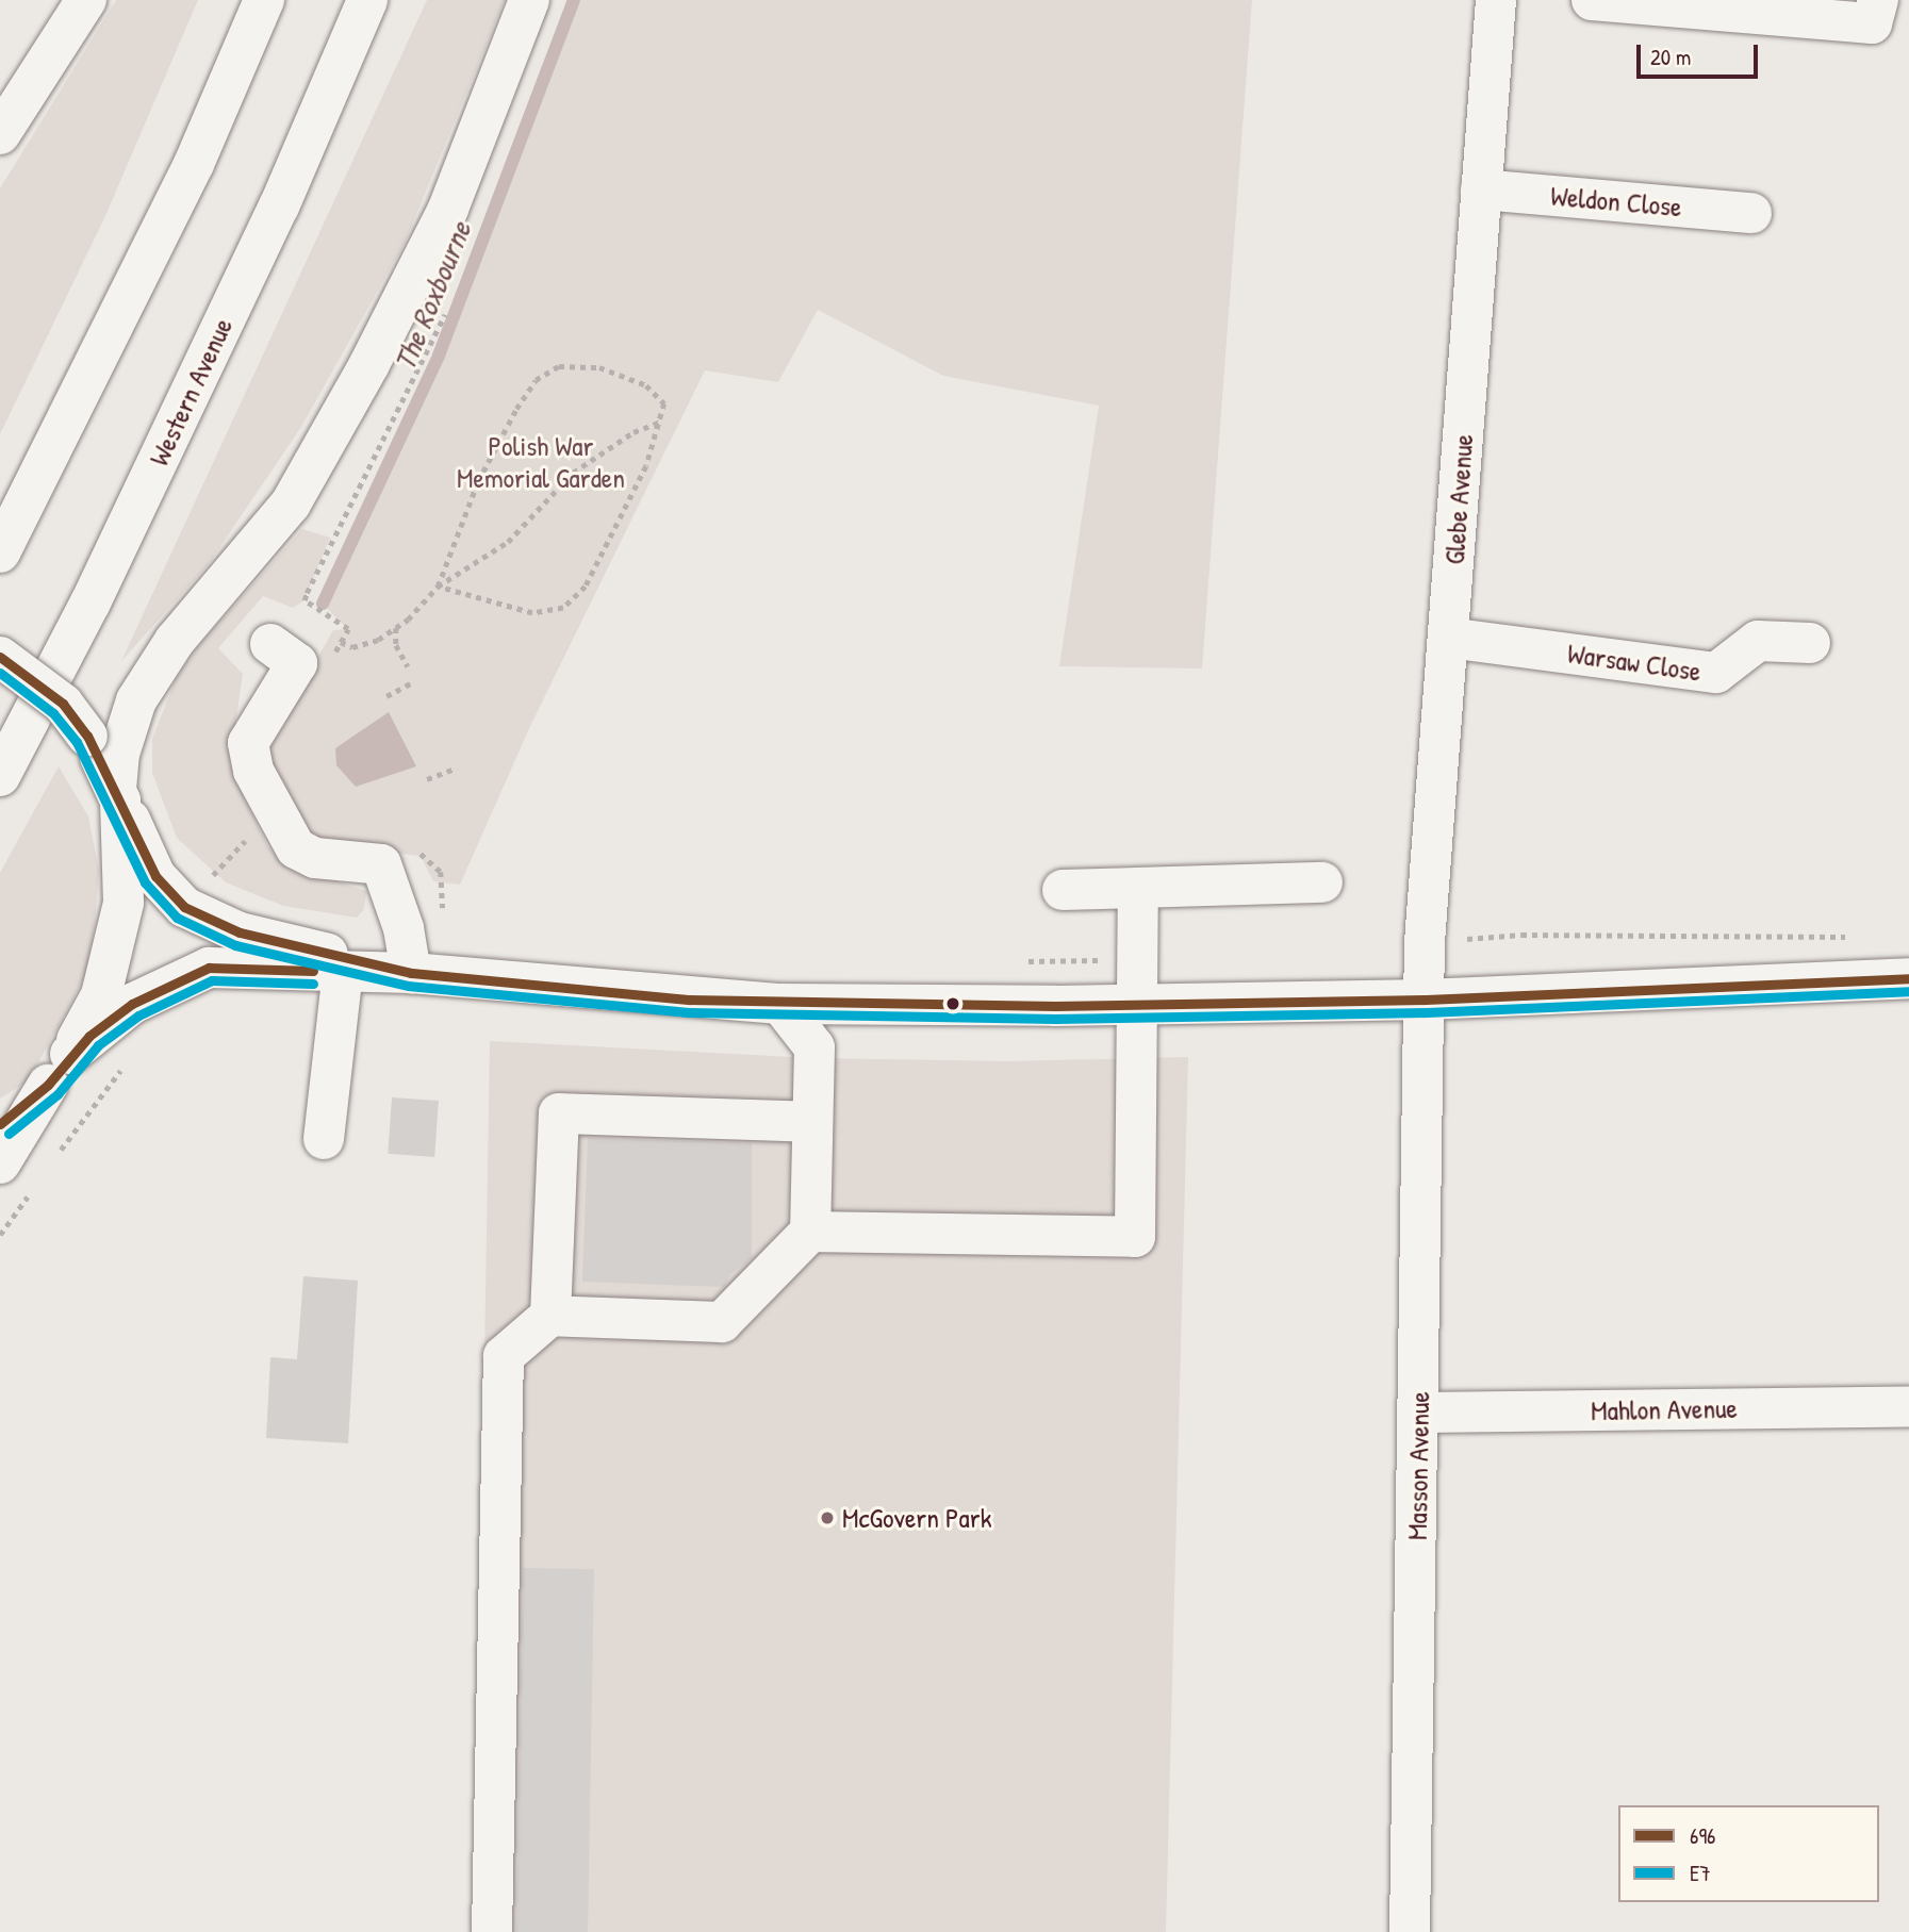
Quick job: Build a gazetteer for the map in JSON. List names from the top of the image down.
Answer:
{
  "streets": {
    "main road": [
      "Weldon Close",
      "Western Avenue",
      "Glebe Avenue",
      "Warsaw Close",
      "Mahlon Avenue",
      "Masson Avenue"
    ]
  },
  "crossings": [
    ["Weldon Close", "Glebe Avenue"],
    ["Glebe Avenue", "Warsaw Close"],
    ["Glebe Avenue", "Masson Avenue"],
    ["Mahlon Avenue", "Masson Avenue"]
  ],
  "water": ["The Roxbourne"],
  "parks": ["Polish War Memorial Garden"],
  "places": ["McGovern Park"],
  "lines": ["transit line 696", "transit line E7"],
  "legend": ["696", "E7"],
  "scale_bar": "20 m"
}
